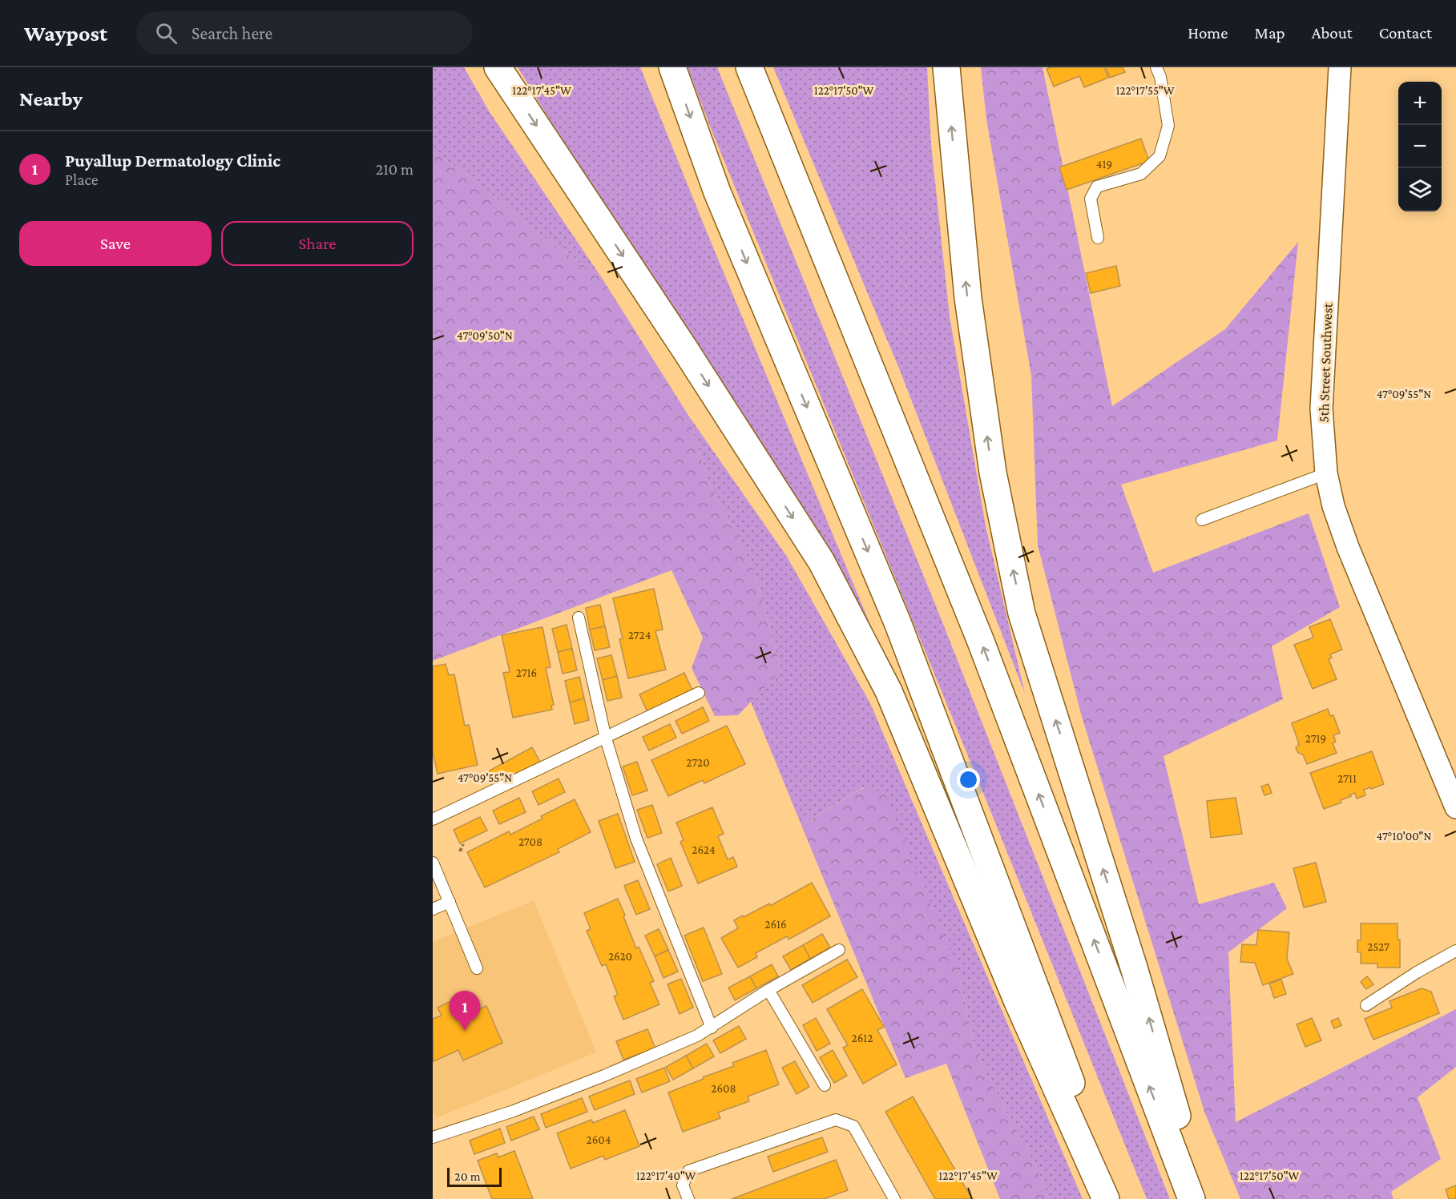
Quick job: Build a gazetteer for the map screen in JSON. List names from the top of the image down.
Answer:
{
  "streets": {
    "street": ["5th Street Southwest"]
  },
  "house_numbers": [
    "419",
    "2724",
    "2716",
    "2719",
    "2720",
    "2711",
    "2708",
    "2624",
    "2616",
    "2527",
    "2620",
    "2612",
    "2608",
    "2604"
  ],
  "scale_bar": "20 m",
  "page": {
    "header": "Waypost",
    "search": "Search here",
    "nav": [
      "Home",
      "Map",
      "About",
      "Contact"
    ],
    "heading": "Nearby",
    "map_buttons": ["+", "−"],
    "list": [
      {
        "mark": "1",
        "name": "Puyallup Dermatology Clinic",
        "note": "Place",
        "value": "210 m"
      }
    ],
    "buttons": ["Save", "Share"],
    "pins": "1",
    "scale": "20 m"
  },
  "coordinates": [
    "122°17'45\"W",
    "122°17'50\"W",
    "122°17'55\"W",
    "47°09'50\"N",
    "47°09'55\"N",
    "47°10'00\"N",
    "122°17'40\"W"
  ]
}
